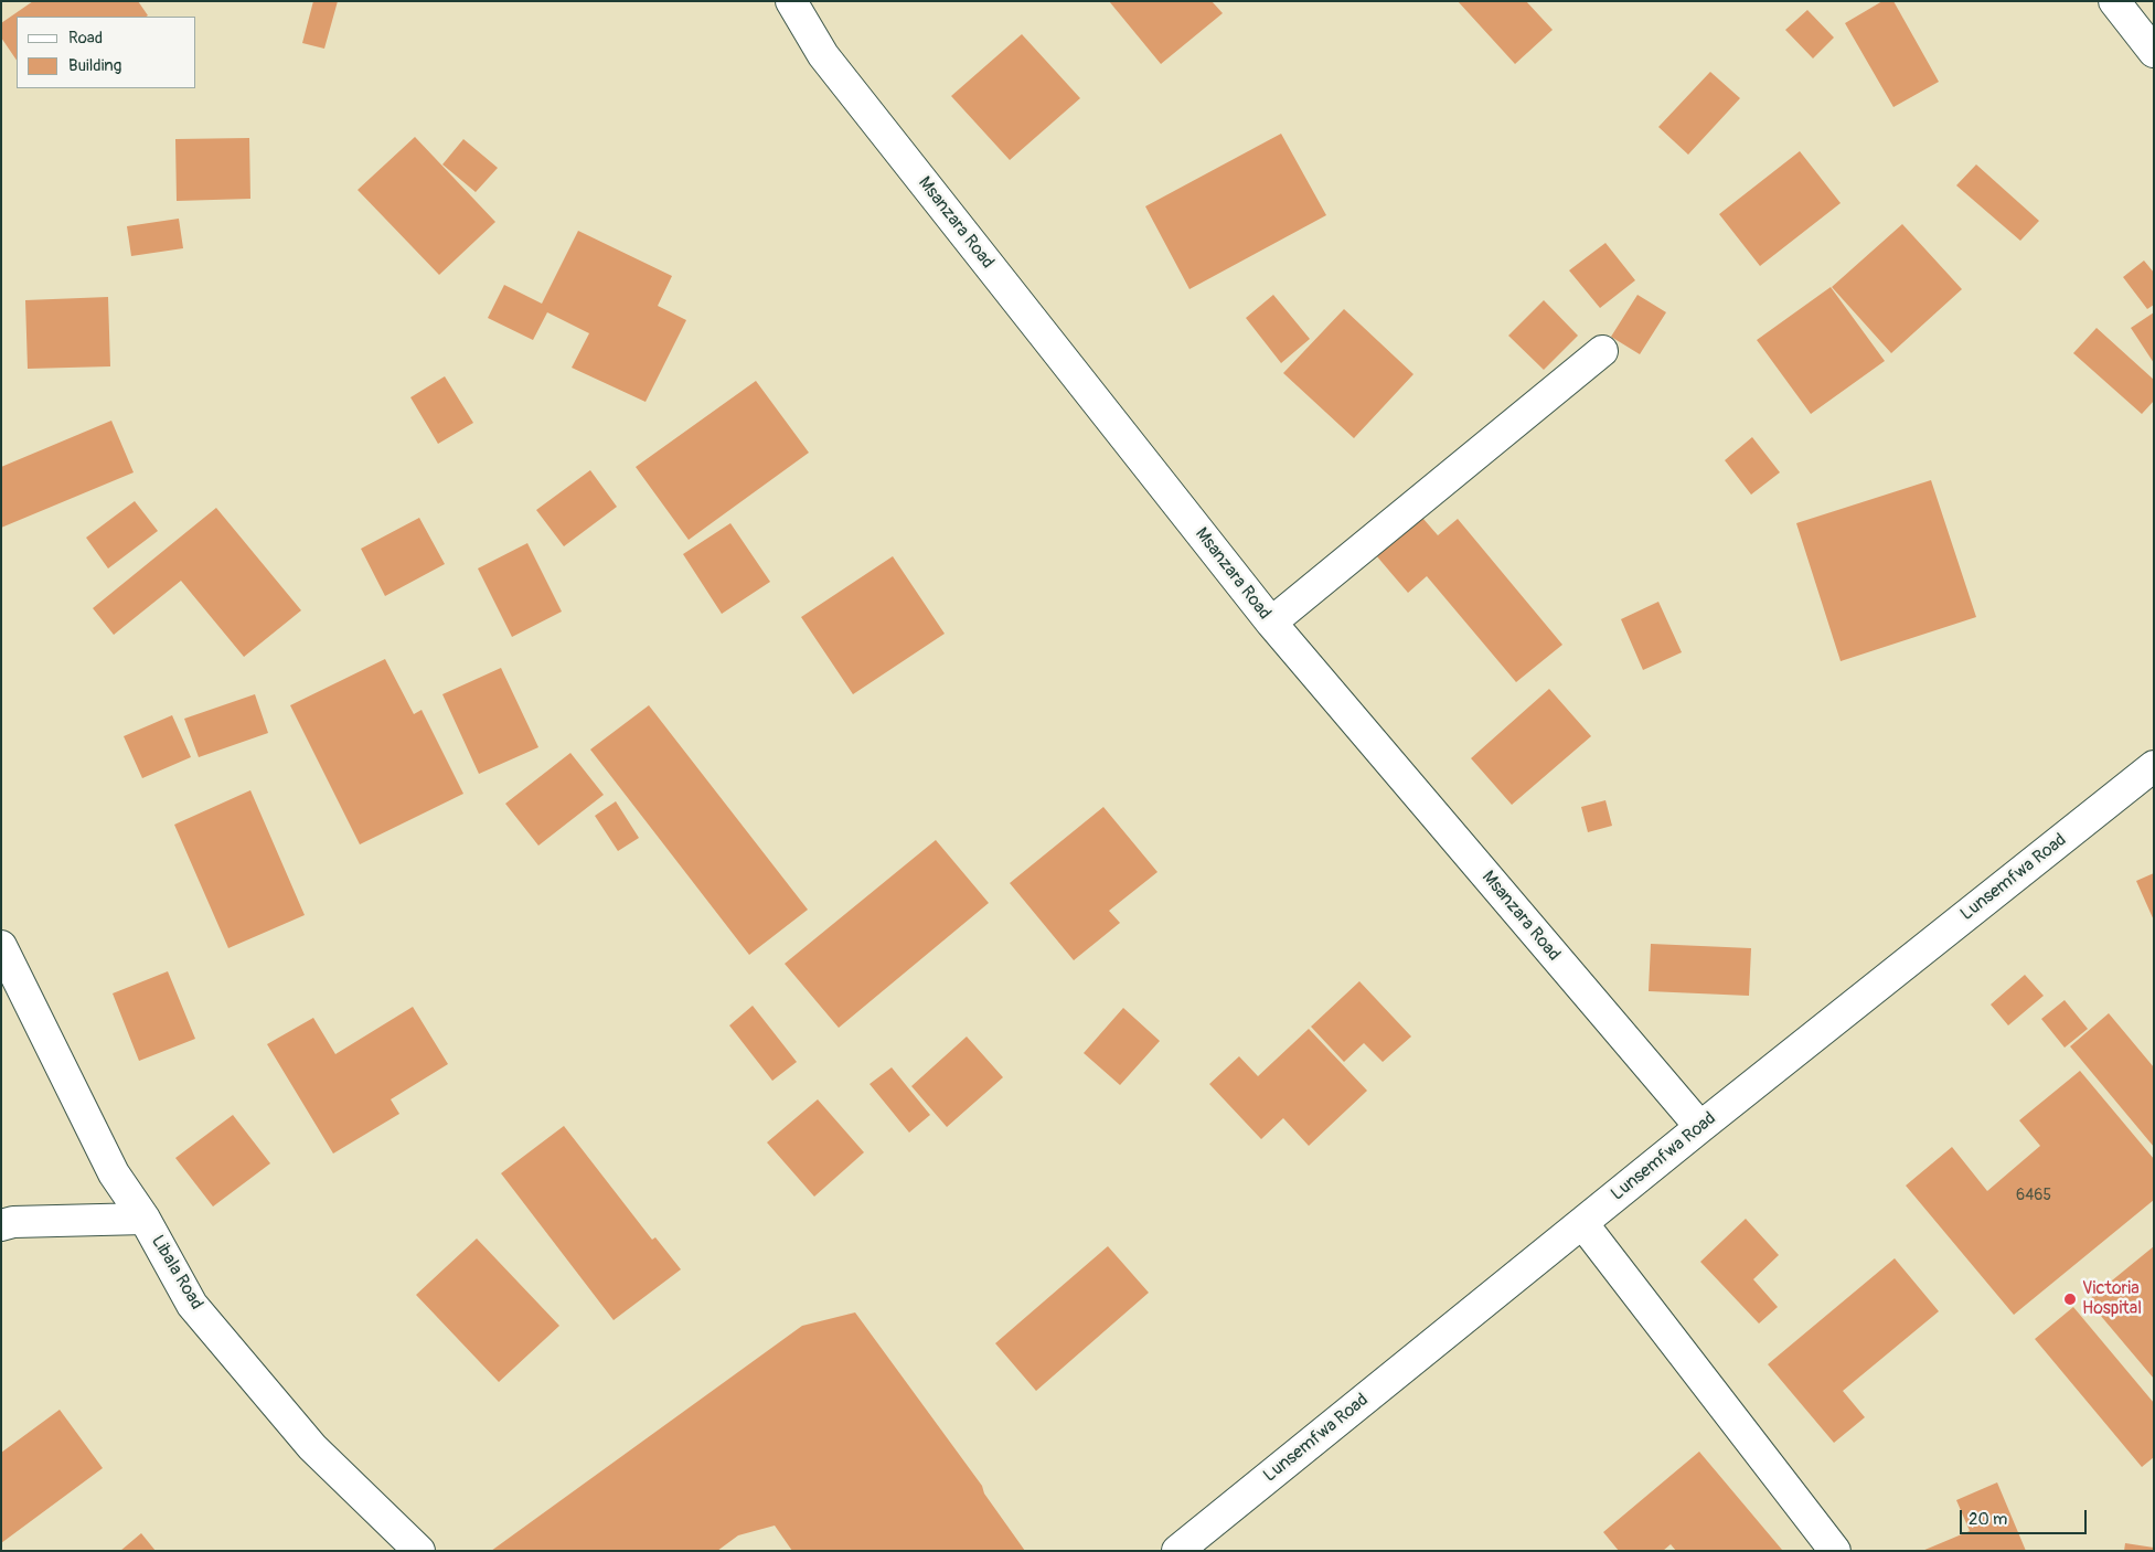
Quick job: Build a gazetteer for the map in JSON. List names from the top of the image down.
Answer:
{
  "streets": {
    "street": ["Msanzara Road", "Lunsemfwa Road", "Libala Road"]
  },
  "crossings": [
    ["Msanzara Road", "Lunsemfwa Road"]
  ],
  "places": ["Victoria Hospital"],
  "house_numbers": ["6465"],
  "legend": ["Road", "Building"],
  "scale_bar": "20 m"
}
